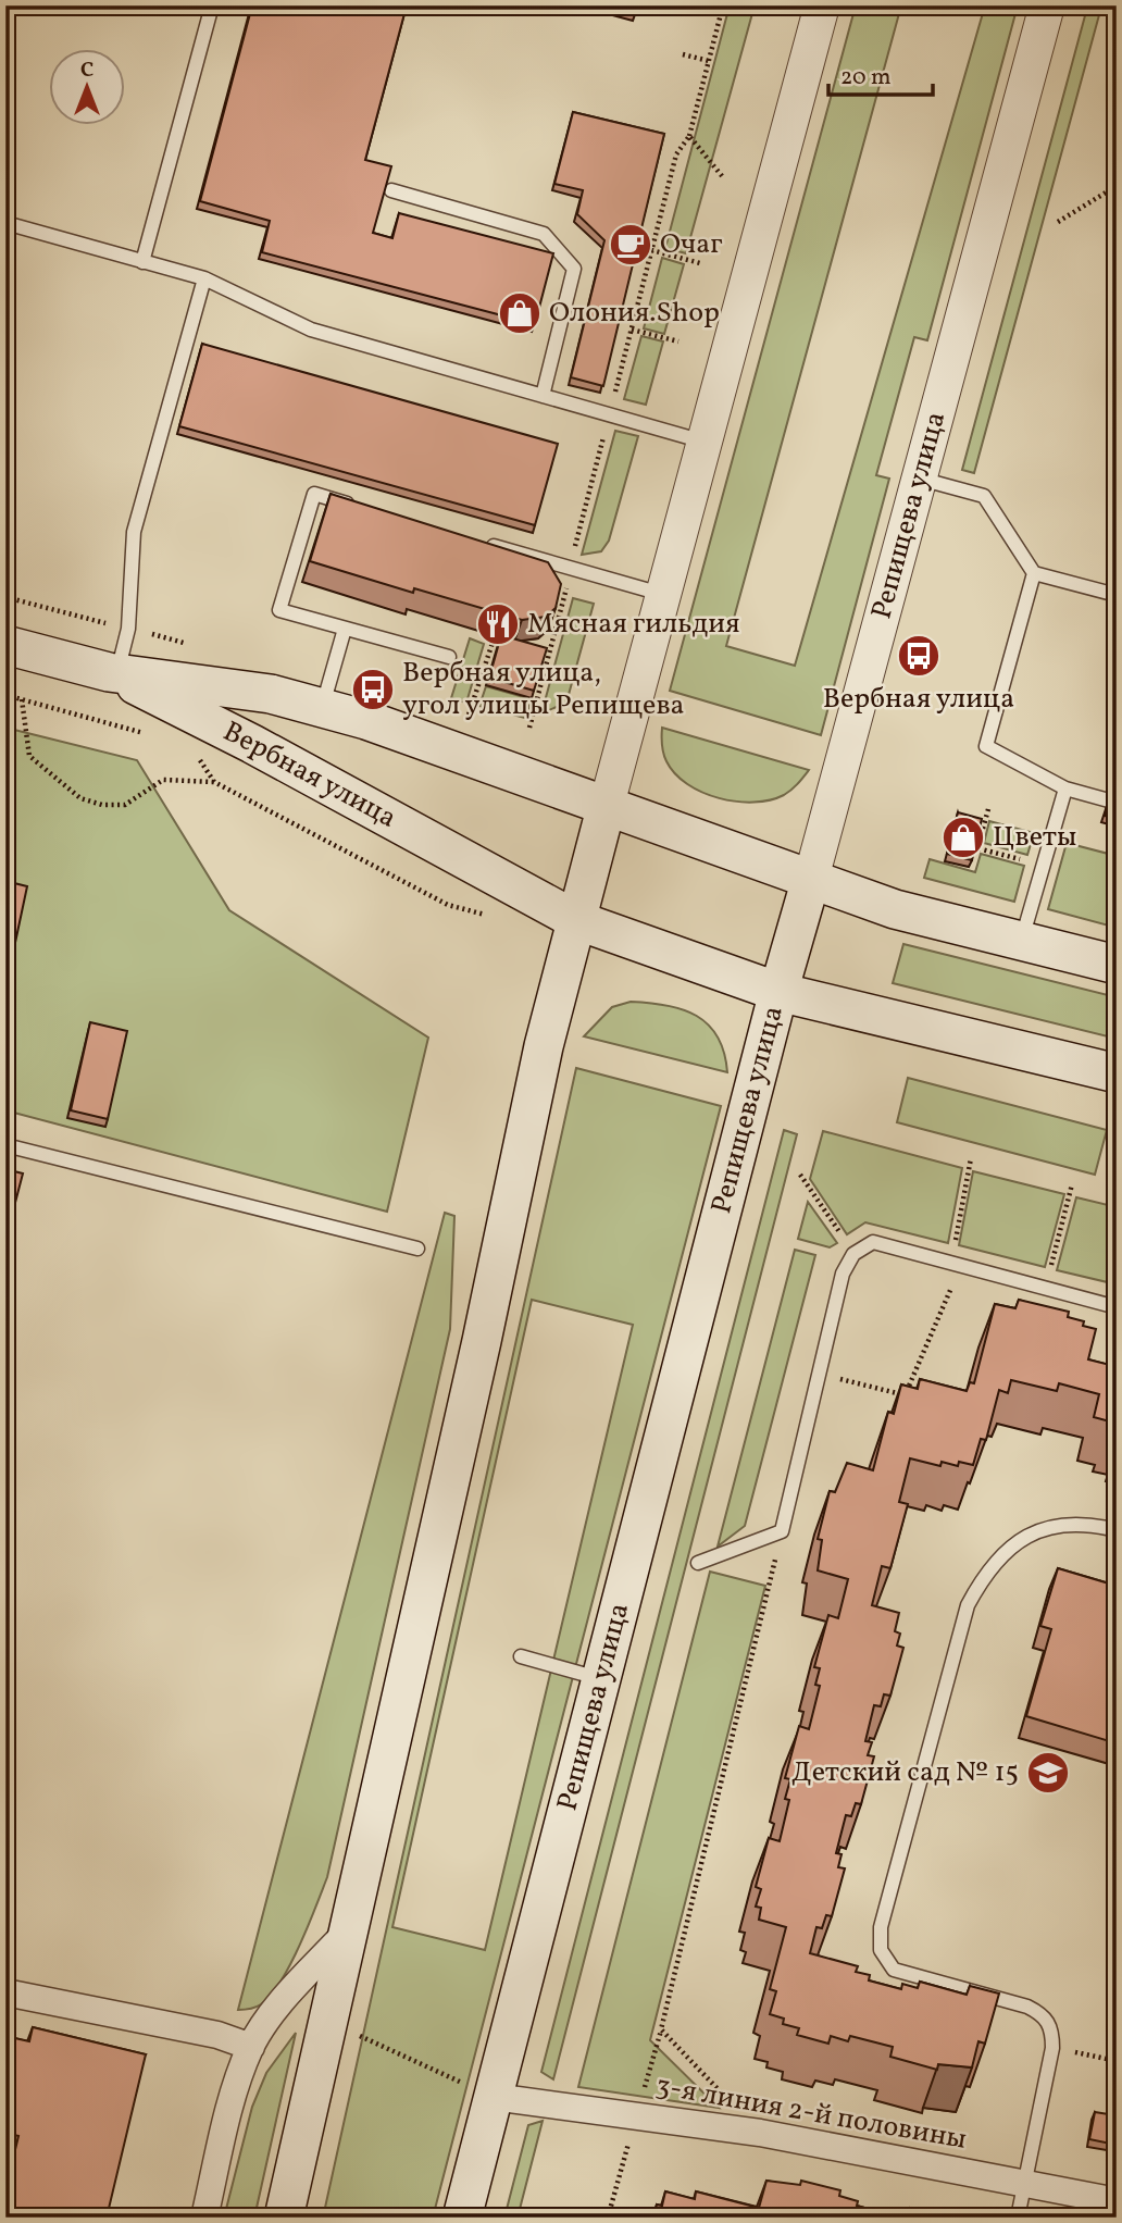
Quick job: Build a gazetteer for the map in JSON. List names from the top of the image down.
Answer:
{
  "streets": {
    "main road": ["Репищева улица", "Вербная улица"],
    "street": ["3-я линия 2-й половины"]
  },
  "crossings": [
    ["Репищева улица", "Вербная улица"],
    ["Репищева улица", "3-я линия 2-й половины"]
  ],
  "places": {
    "cafe": ["Очаг"],
    "shop": ["Олония.Shop", "Цветы"],
    "restaurant": ["Мясная гильдия"],
    "bus stop": ["Вербная улица", "Вербная улица, угол улицы Репищева"],
    "school or university": ["Детский сад № 15"]
  },
  "scale_bar": "20 m",
  "north": "top"
}
